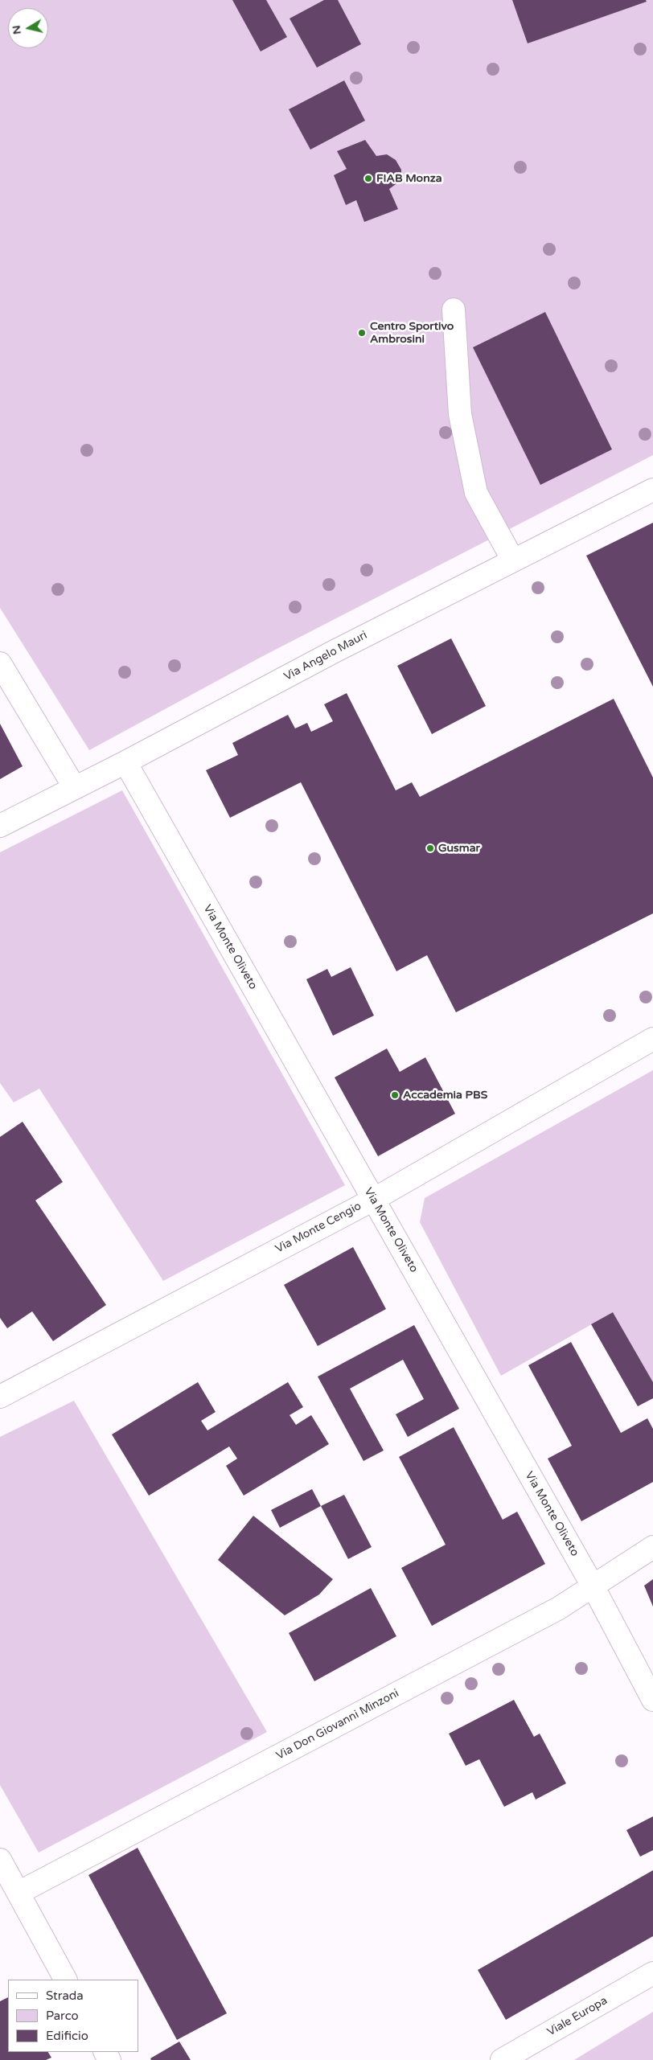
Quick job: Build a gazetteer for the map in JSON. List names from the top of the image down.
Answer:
{
  "streets": {
    "street": [
      "Via Angelo Mauri",
      "Via Monte Oliveto",
      "Via Monte Cengio",
      "Via Don Giovanni Minzoni",
      "Viale Europa"
    ]
  },
  "crossings": [
    ["Via Angelo Mauri", "Via Monte Oliveto"],
    ["Via Monte Oliveto", "Via Monte Cengio"],
    ["Via Monte Oliveto", "Via Don Giovanni Minzoni"]
  ],
  "places": [
    "FIAB Monza",
    "Centro Sportivo Ambrosini",
    "Gusmar",
    "Accademia PBS"
  ],
  "legend": ["Strada", "Parco", "Edificio"],
  "north": "left"
}
